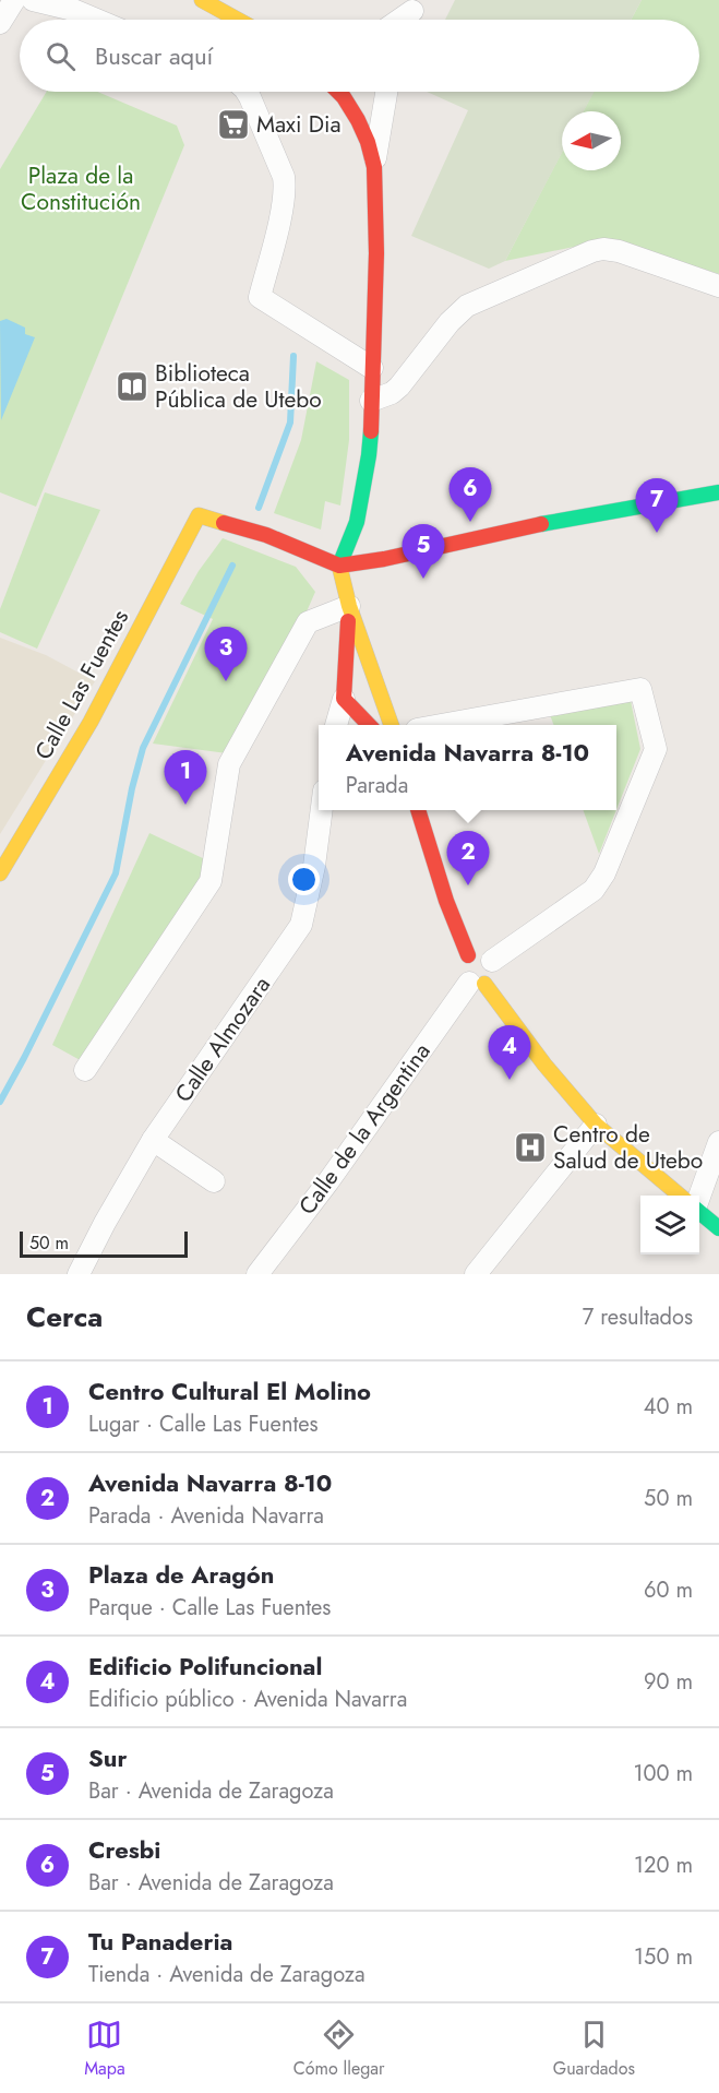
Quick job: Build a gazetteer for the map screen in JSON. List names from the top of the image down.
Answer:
{
  "streets": {
    "street": ["Calle Las Fuentes", "Calle Almozara", "Calle de la Argentina"]
  },
  "parks": ["Plaza de la Constitución"],
  "places": {
    "supermarket": ["Maxi Dia"],
    "library": ["Biblioteca Pública de Utebo"],
    "hospital": ["Centro de Salud de Utebo"]
  },
  "scale_bar": "50 m",
  "north": "left",
  "page": {
    "search": "Buscar aquí",
    "pins": [
      "6",
      "7",
      "5",
      "3",
      "1",
      "2",
      "4"
    ],
    "popup": ["Avenida Navarra 8-10", "Parada"],
    "scale": "50 m",
    "heading": ["Cerca", "7 resultados"],
    "list": [
      {
        "mark": "1",
        "name": "Centro Cultural El Molino",
        "note": "Lugar · Calle Las Fuentes",
        "value": "40 m"
      },
      {
        "mark": "2",
        "name": "Avenida Navarra 8-10",
        "note": "Parada · Avenida Navarra",
        "value": "50 m"
      },
      {
        "mark": "3",
        "name": "Plaza de Aragón",
        "note": "Parque · Calle Las Fuentes",
        "value": "60 m"
      },
      {
        "mark": "4",
        "name": "Edificio Polifuncional",
        "note": "Edificio público · Avenida Navarra",
        "value": "90 m"
      },
      {
        "mark": "5",
        "name": "Sur",
        "note": "Bar · Avenida de Zaragoza",
        "value": "100 m"
      },
      {
        "mark": "6",
        "name": "Cresbi",
        "note": "Bar · Avenida de Zaragoza",
        "value": "120 m"
      },
      {
        "mark": "7",
        "name": "Tu Panaderia",
        "note": "Tienda · Avenida de Zaragoza",
        "value": "150 m"
      }
    ],
    "nav": ["Mapa", "Cómo llegar", "Guardados"]
  }
}
